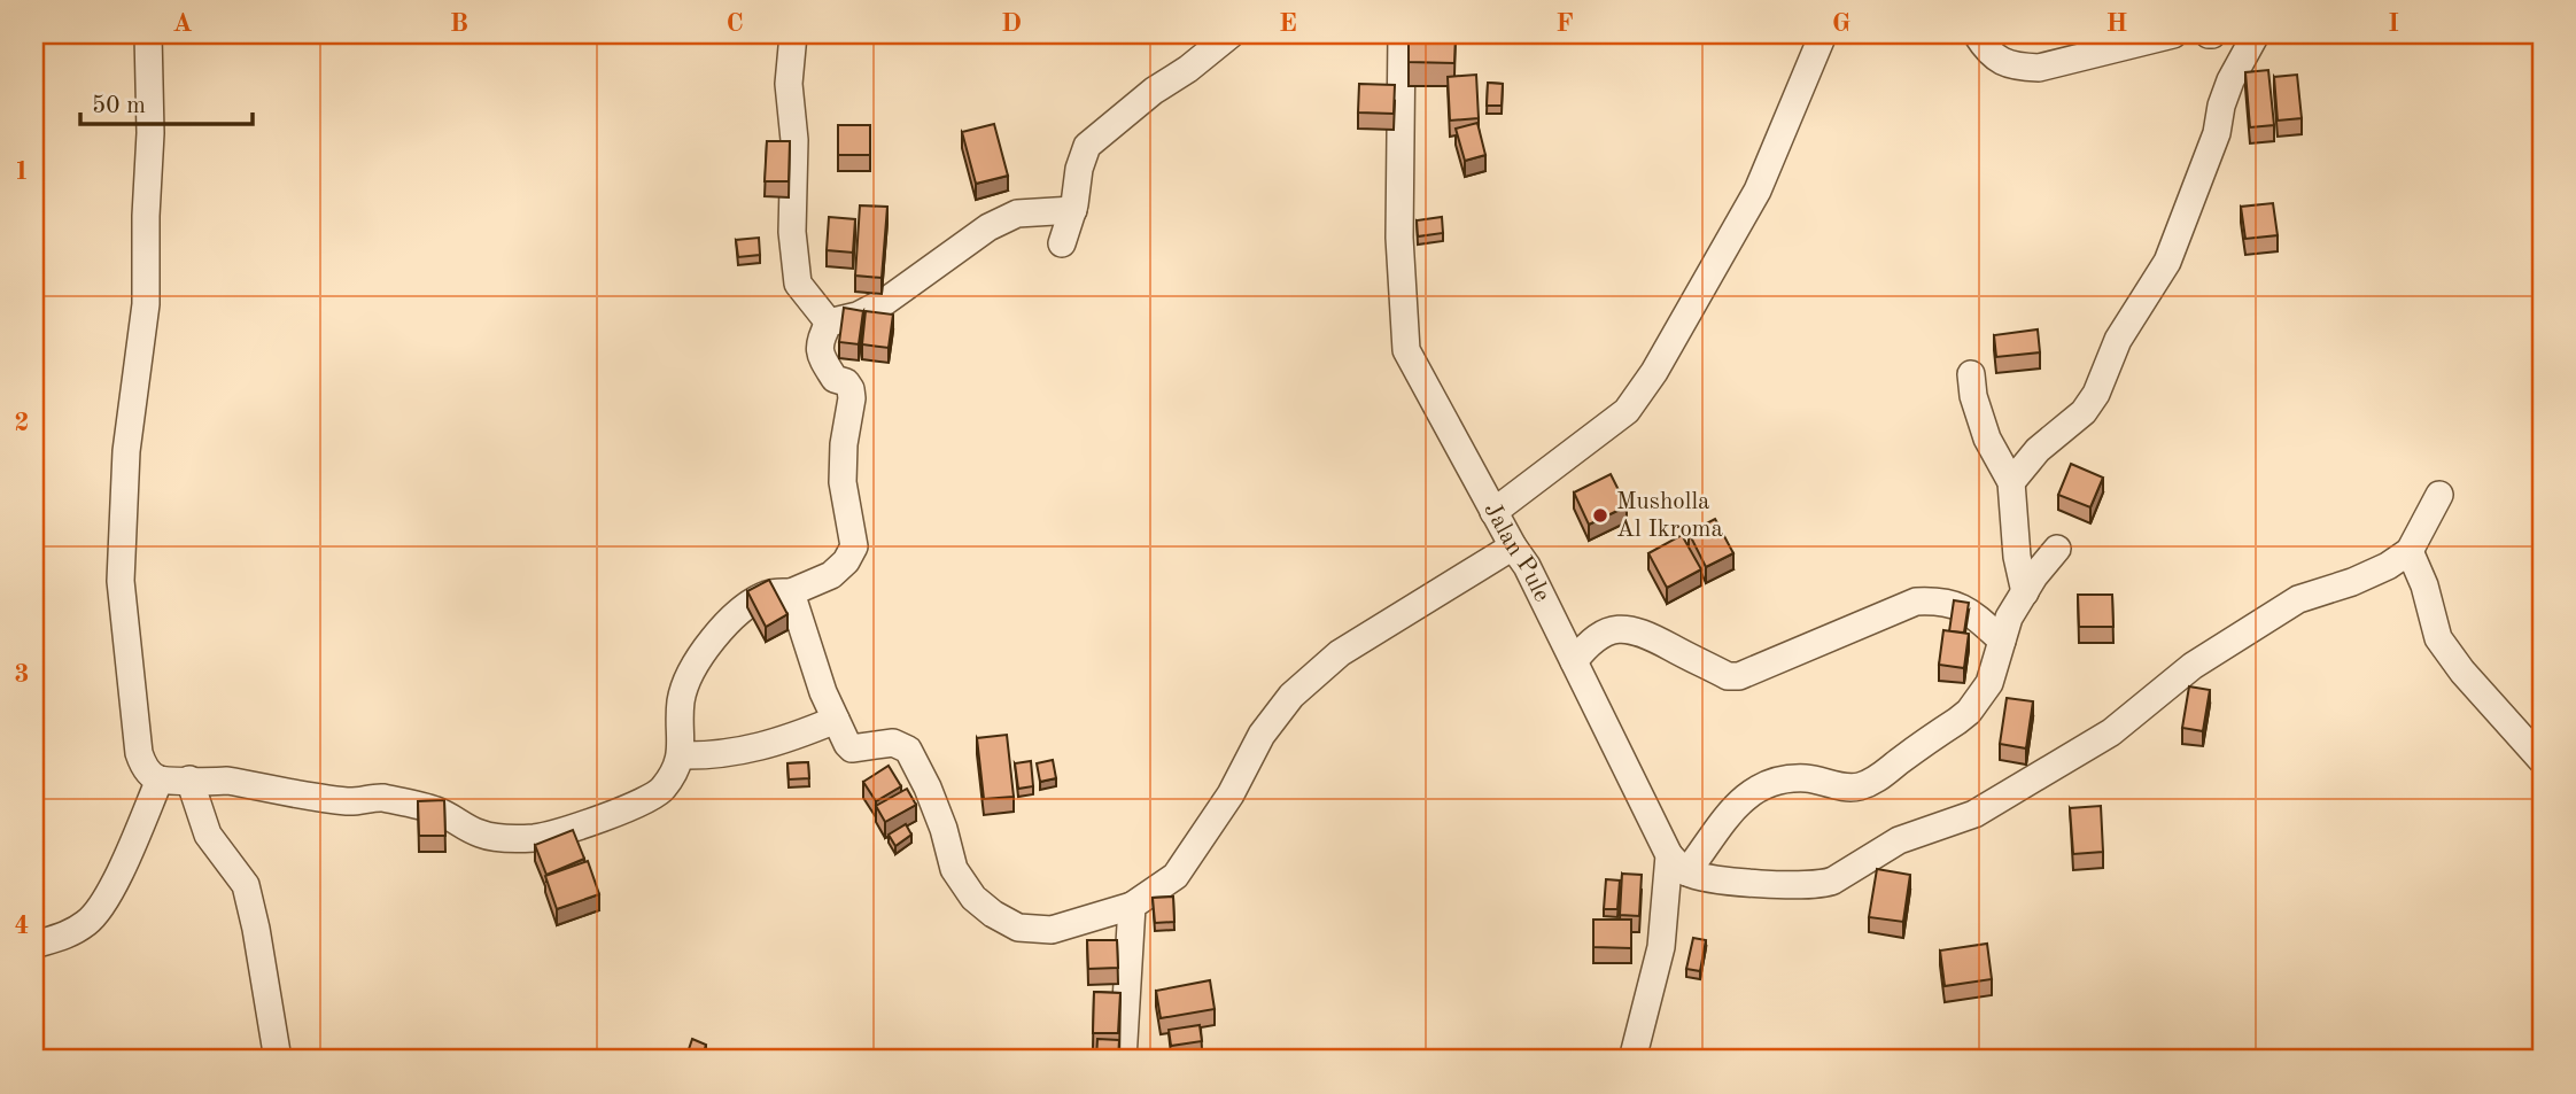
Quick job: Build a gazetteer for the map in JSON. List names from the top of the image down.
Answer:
{
  "streets": {
    "street": ["Jalan Pule"]
  },
  "places": ["Musholla Al Ikroma"],
  "scale_bar": "50 m",
  "grid": {
    "columns": [
      "A",
      "B",
      "C",
      "D",
      "E",
      "F",
      "G",
      "H",
      "I"
    ],
    "rows": [
      "1",
      "2",
      "3",
      "4"
    ]
  }
}
